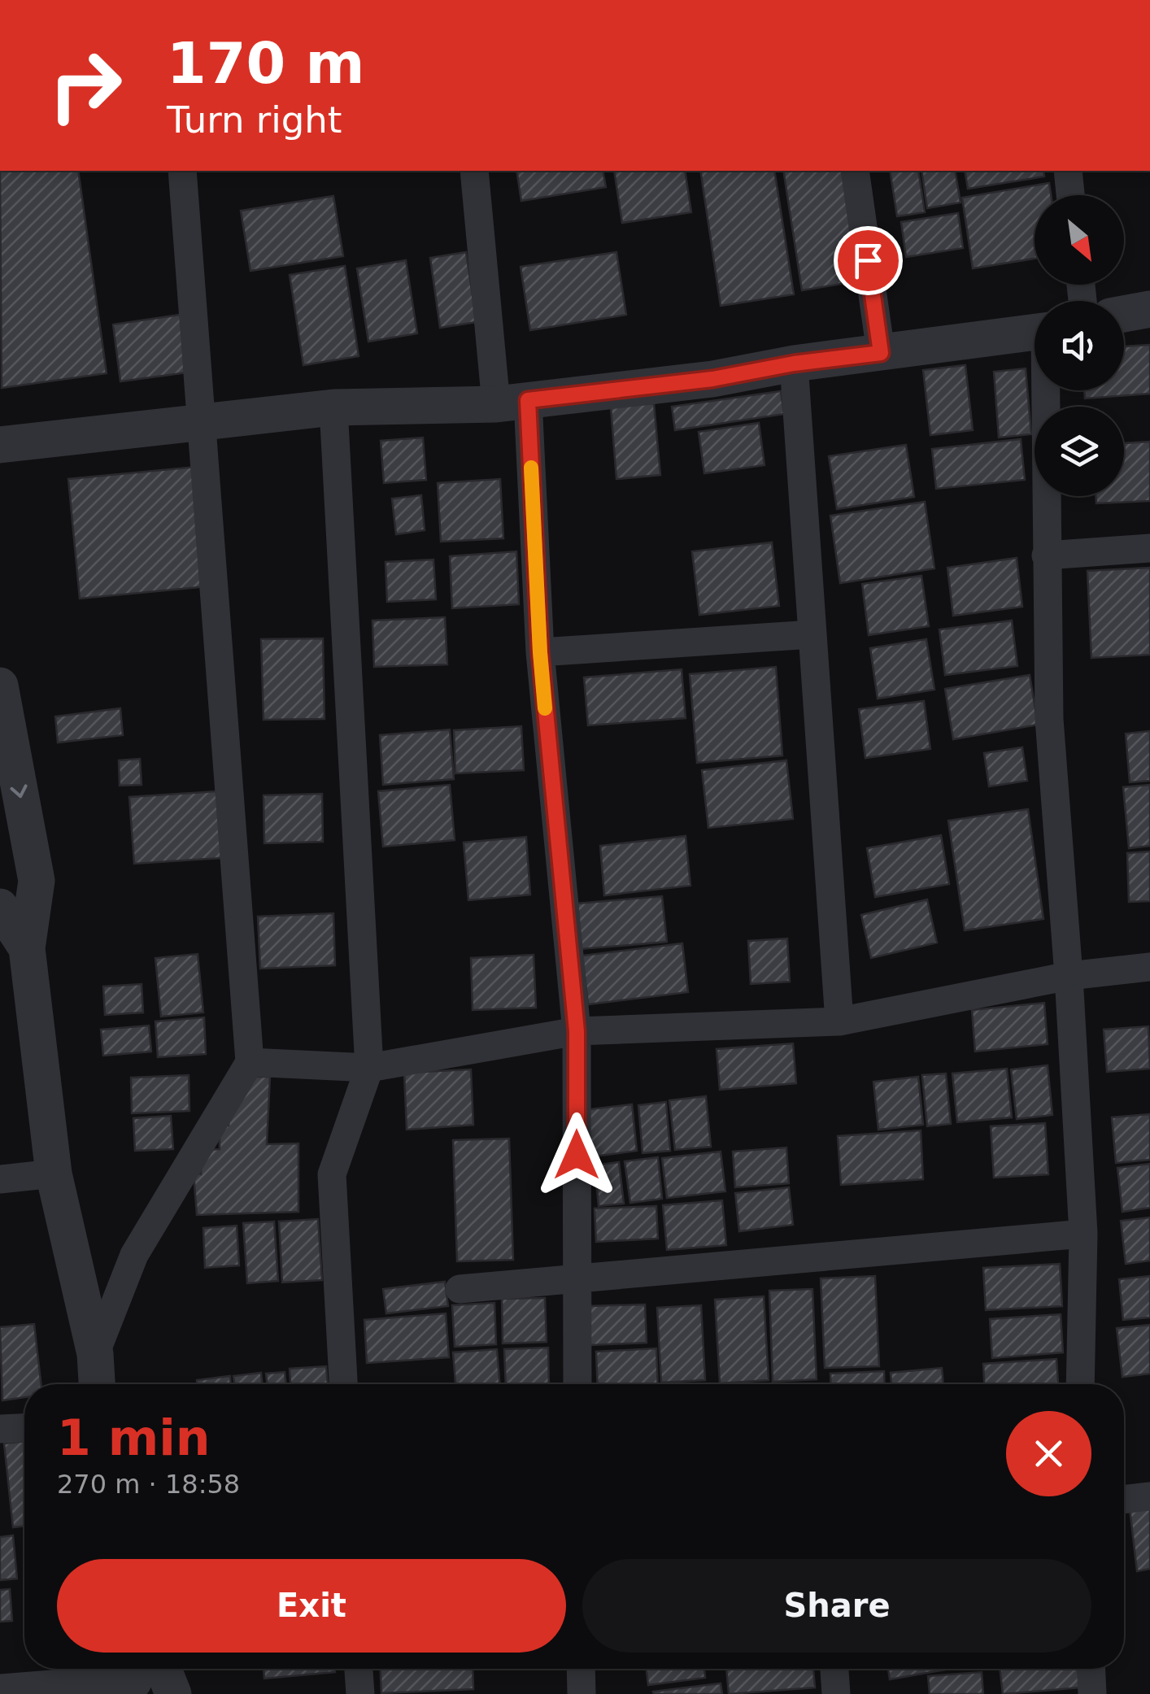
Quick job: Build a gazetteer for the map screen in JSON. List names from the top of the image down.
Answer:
{
  "north": "bottom right",
  "page": {
    "turn": ["170 m", "Turn right"],
    "heading": ["1 min", "270 m · 18:58"],
    "buttons": ["Exit", "Share"]
  }
}
